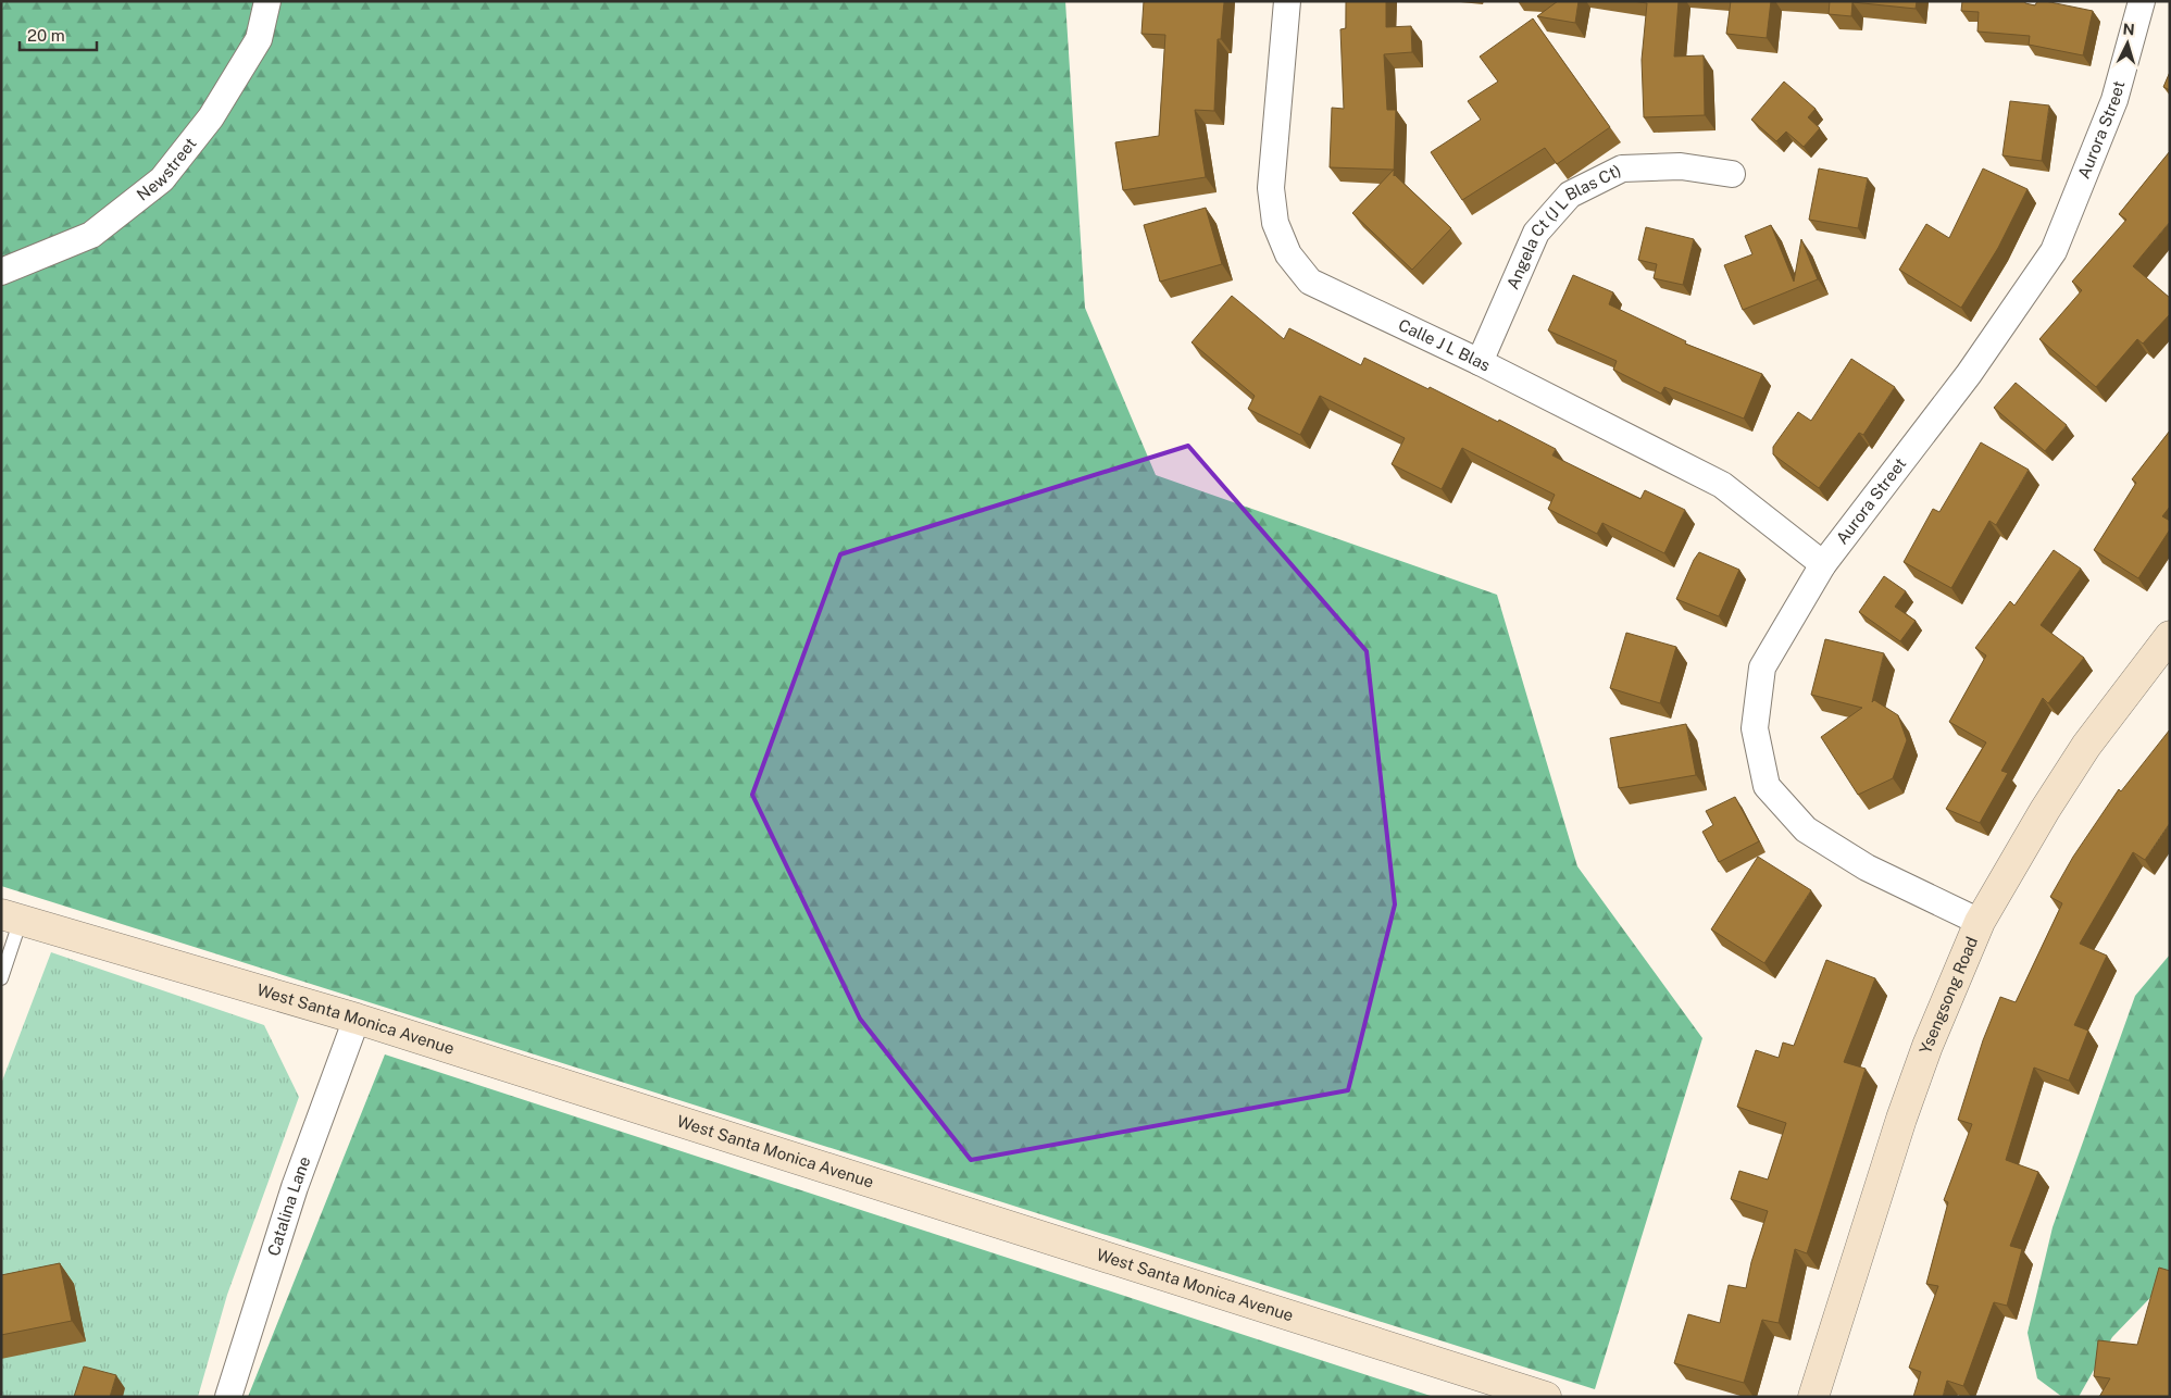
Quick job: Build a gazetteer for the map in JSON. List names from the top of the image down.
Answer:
{
  "streets": {
    "main road": ["Ysengsong Road", "West Santa Monica Avenue"],
    "street": [
      "Aurora Street",
      "Newstreet",
      "Angela Ct (J L Blas Ct)",
      "Calle J L Blas",
      "Catalina Lane"
    ]
  },
  "crossings": [
    ["Aurora Street", "Calle J L Blas"],
    ["Aurora Street", "Ysengsong Road"],
    ["Angela Ct (J L Blas Ct)", "Calle J L Blas"],
    ["West Santa Monica Avenue", "Catalina Lane"]
  ],
  "scale_bar": "20 m",
  "north": "top"
}
